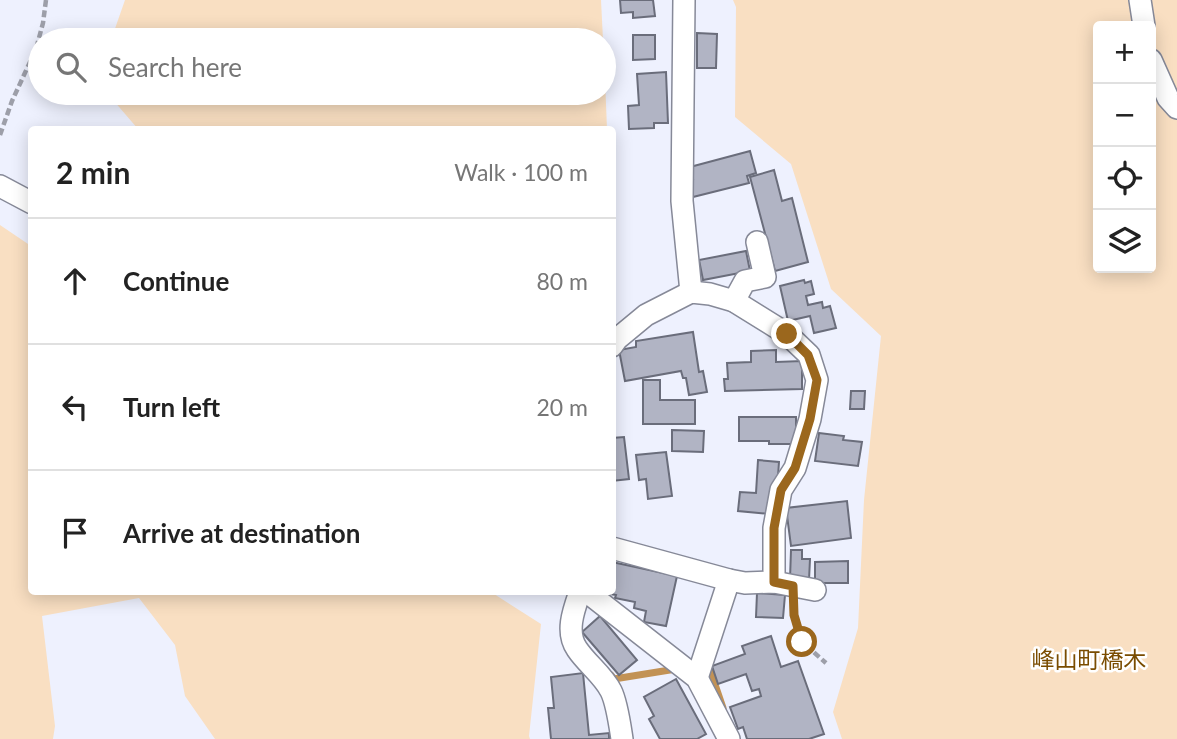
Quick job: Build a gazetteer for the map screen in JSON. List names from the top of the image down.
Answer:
{
  "districts": ["峰山町橋木"],
  "page": {
    "map_buttons": ["+", "−"],
    "search": "Search here",
    "heading": ["2 min", "Walk · 100 m"],
    "list": [
      ["Continue", "80 m"],
      ["Turn left", "20 m"],
      "Arrive at destination"
    ]
  }
}
